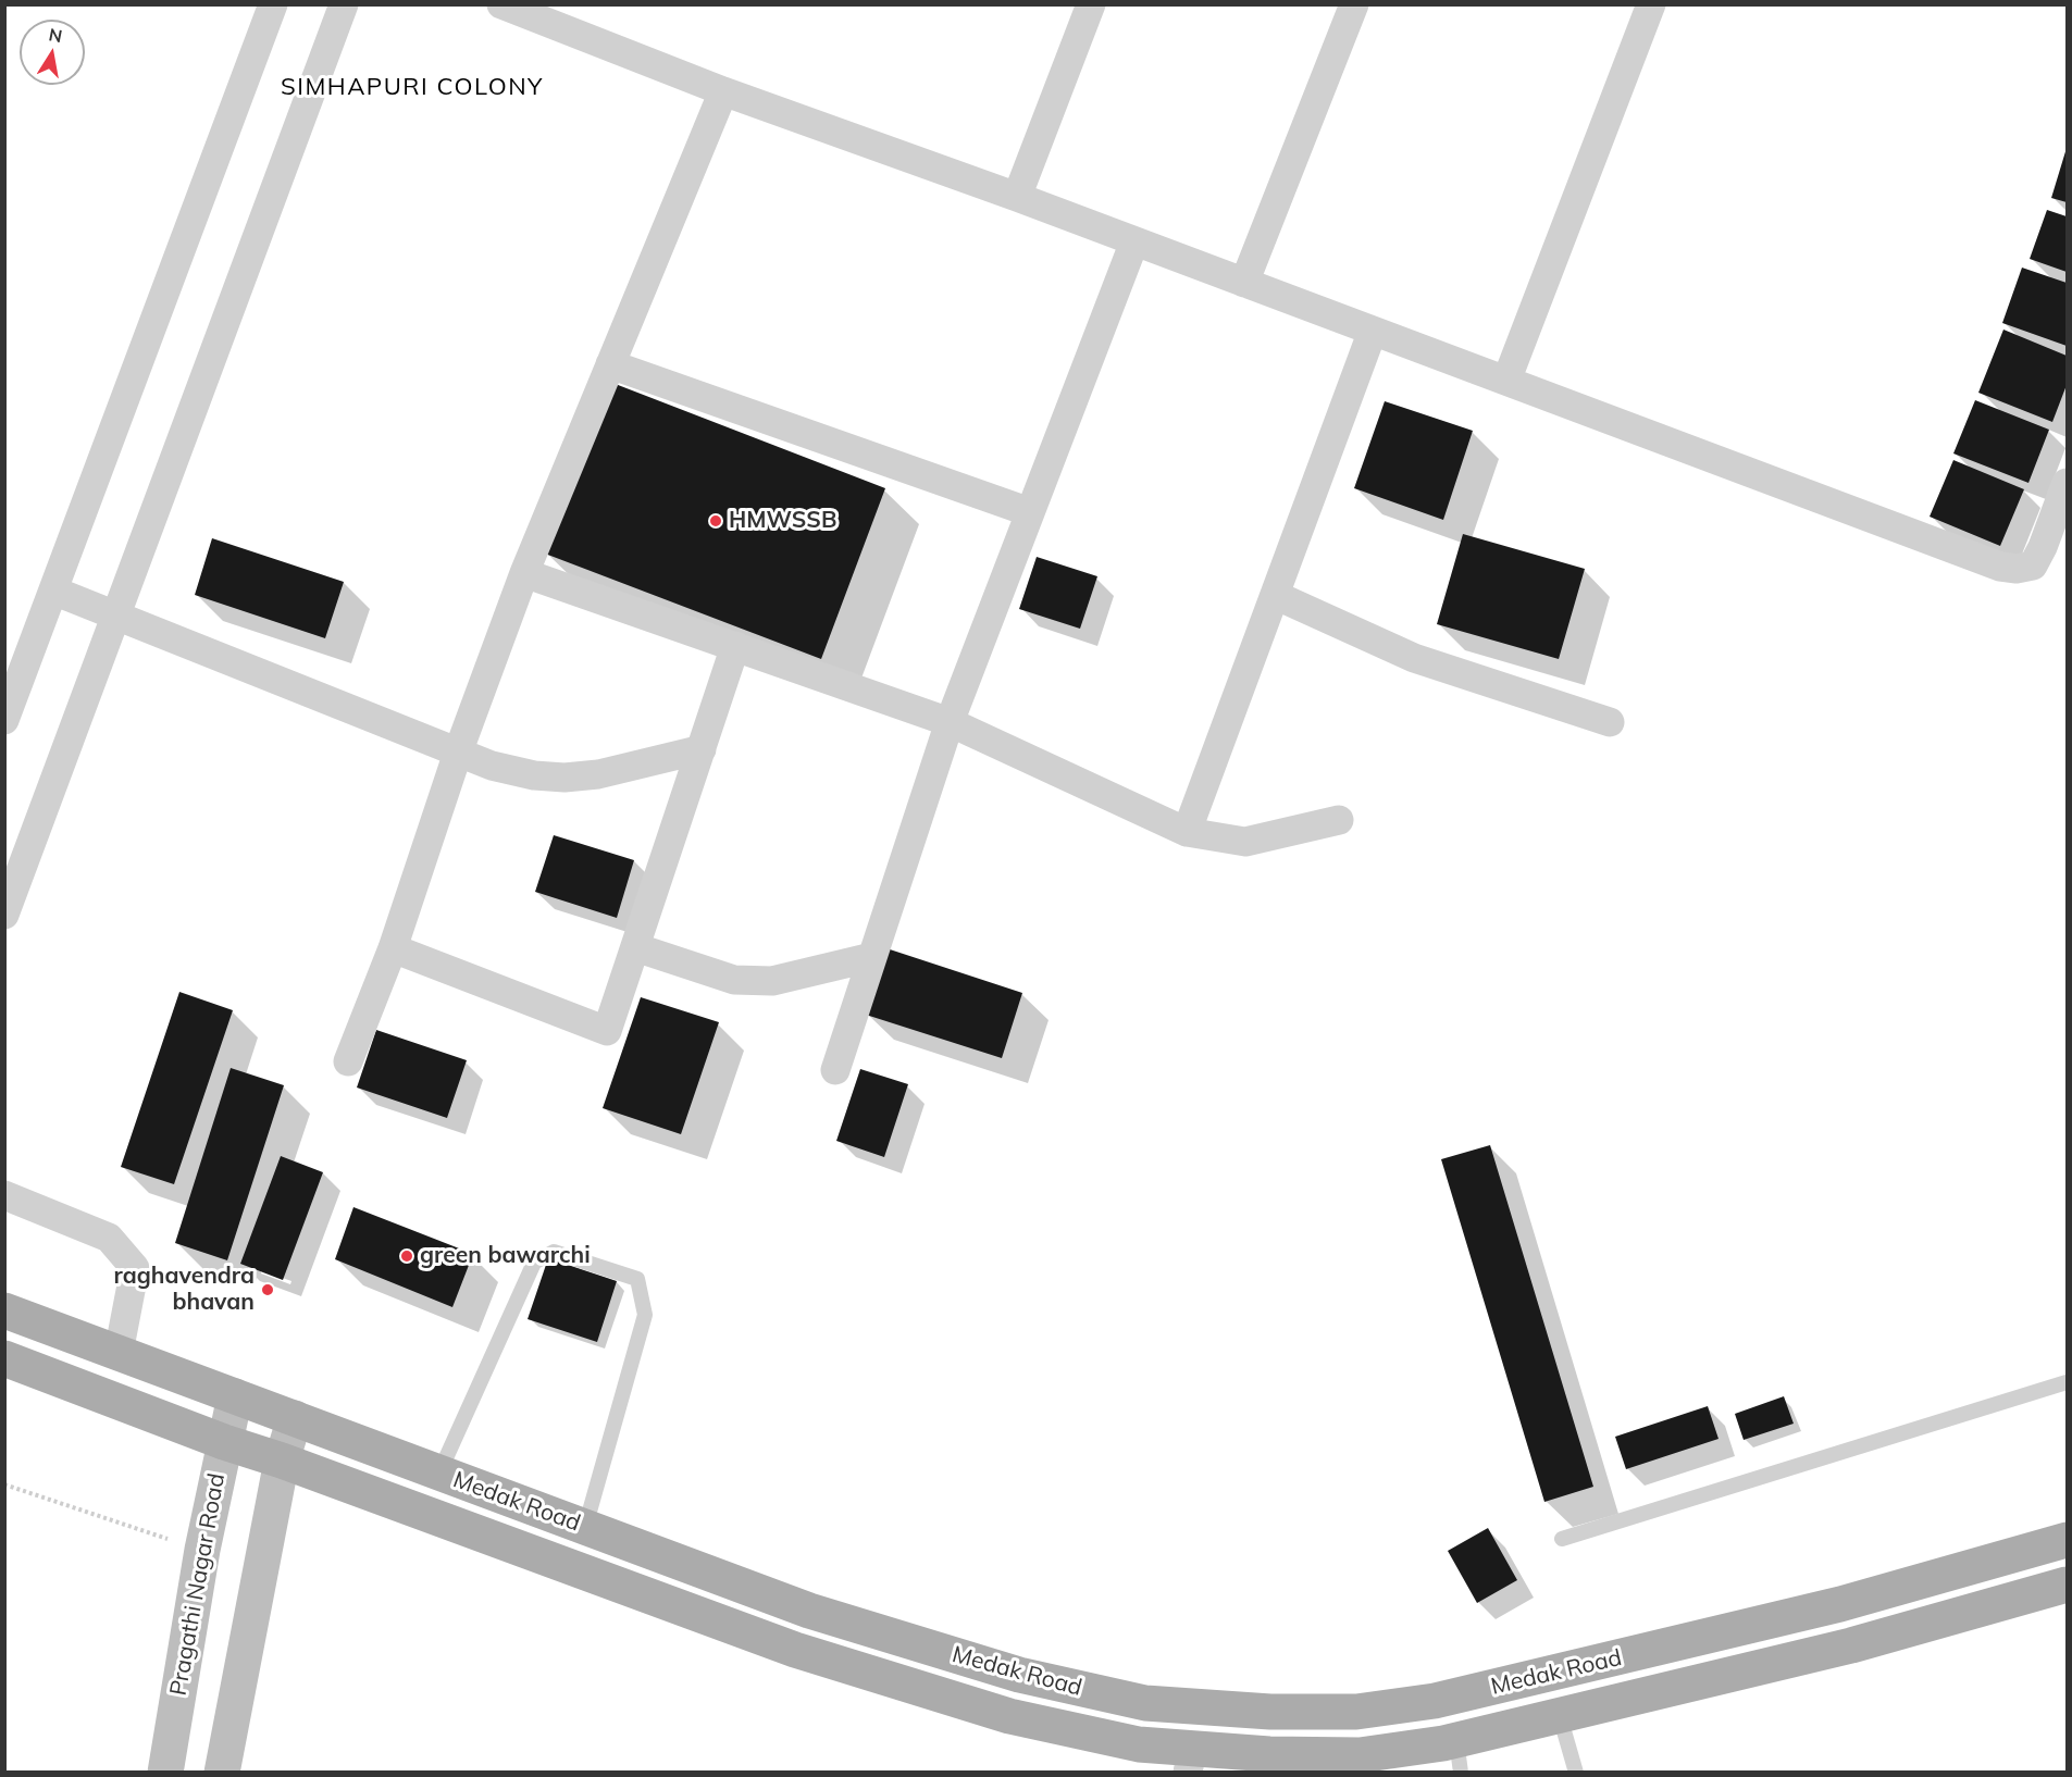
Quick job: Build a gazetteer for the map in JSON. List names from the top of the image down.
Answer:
{
  "streets": {
    "main road": ["Medak Road", "Pragathi Nagar Road"]
  },
  "crossings": [
    ["Medak Road", "Pragathi Nagar Road"]
  ],
  "districts": ["SIMHAPURI COLONY"],
  "places": ["HMWSSB", "green bawarchi", "raghavendra bhavan"],
  "north": "top"
}
